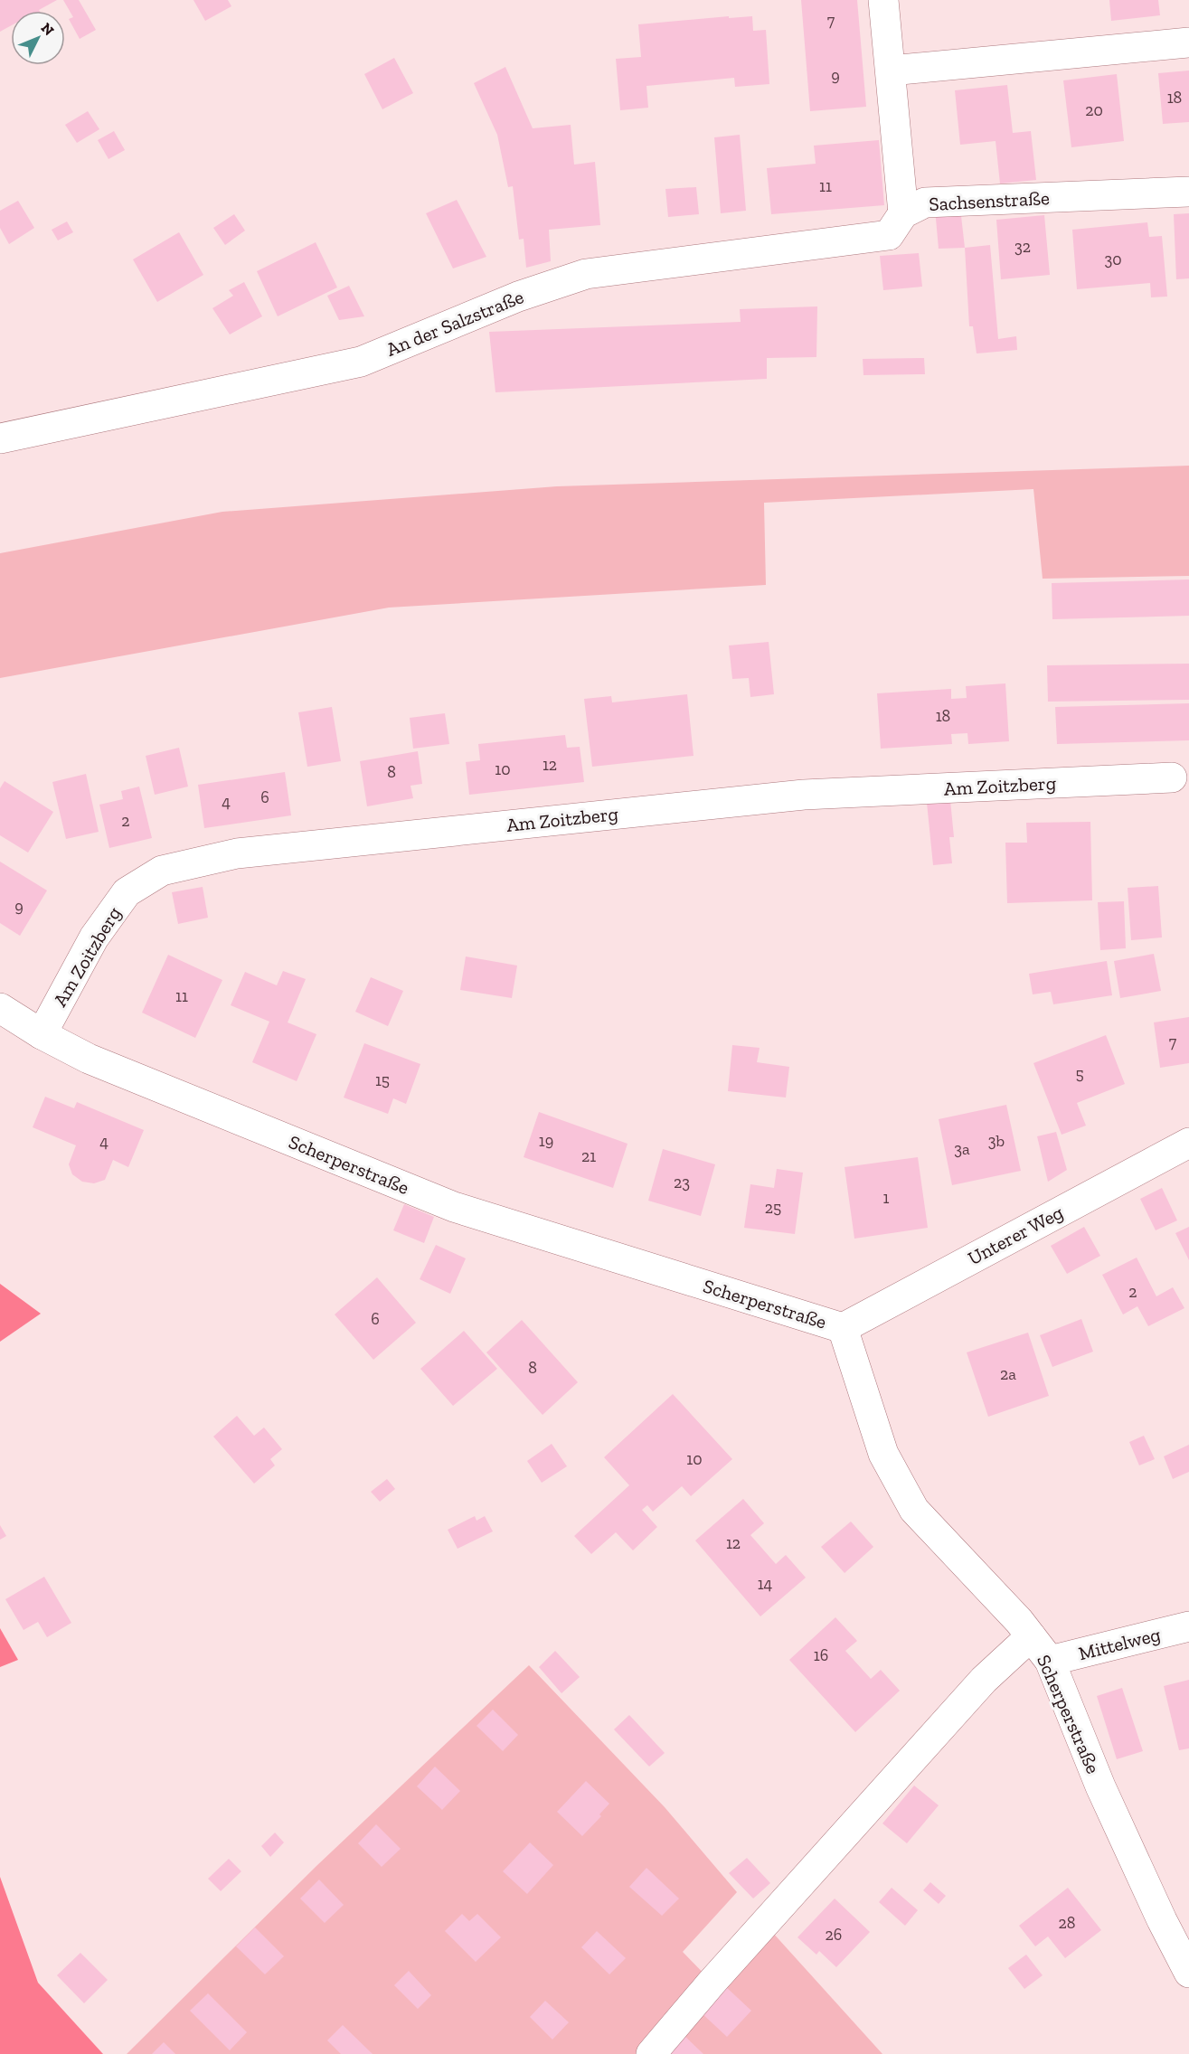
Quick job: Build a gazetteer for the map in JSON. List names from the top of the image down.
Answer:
{
  "streets": {
    "street": [
      "Sachsenstraße",
      "An der Salzstraße",
      "Am Zoitzberg",
      "Scherperstraße",
      "Unterer Weg",
      "Mittelweg"
    ]
  },
  "crossings": [
    ["Sachsenstraße", "An der Salzstraße"],
    ["Am Zoitzberg", "Scherperstraße"],
    ["Scherperstraße", "Unterer Weg"],
    ["Scherperstraße", "Mittelweg"]
  ],
  "house_numbers": [
    "7",
    "9",
    "18",
    "20",
    "11",
    "32",
    "30",
    "18",
    "12",
    "10",
    "8",
    "6",
    "4",
    "2",
    "9",
    "11",
    "7",
    "5",
    "15",
    "19",
    "3b",
    "4",
    "3a",
    "21",
    "23",
    "1",
    "25",
    "2",
    "6",
    "8",
    "2a",
    "10",
    "12",
    "14",
    "16",
    "28",
    "26"
  ],
  "north": "top right"
}
